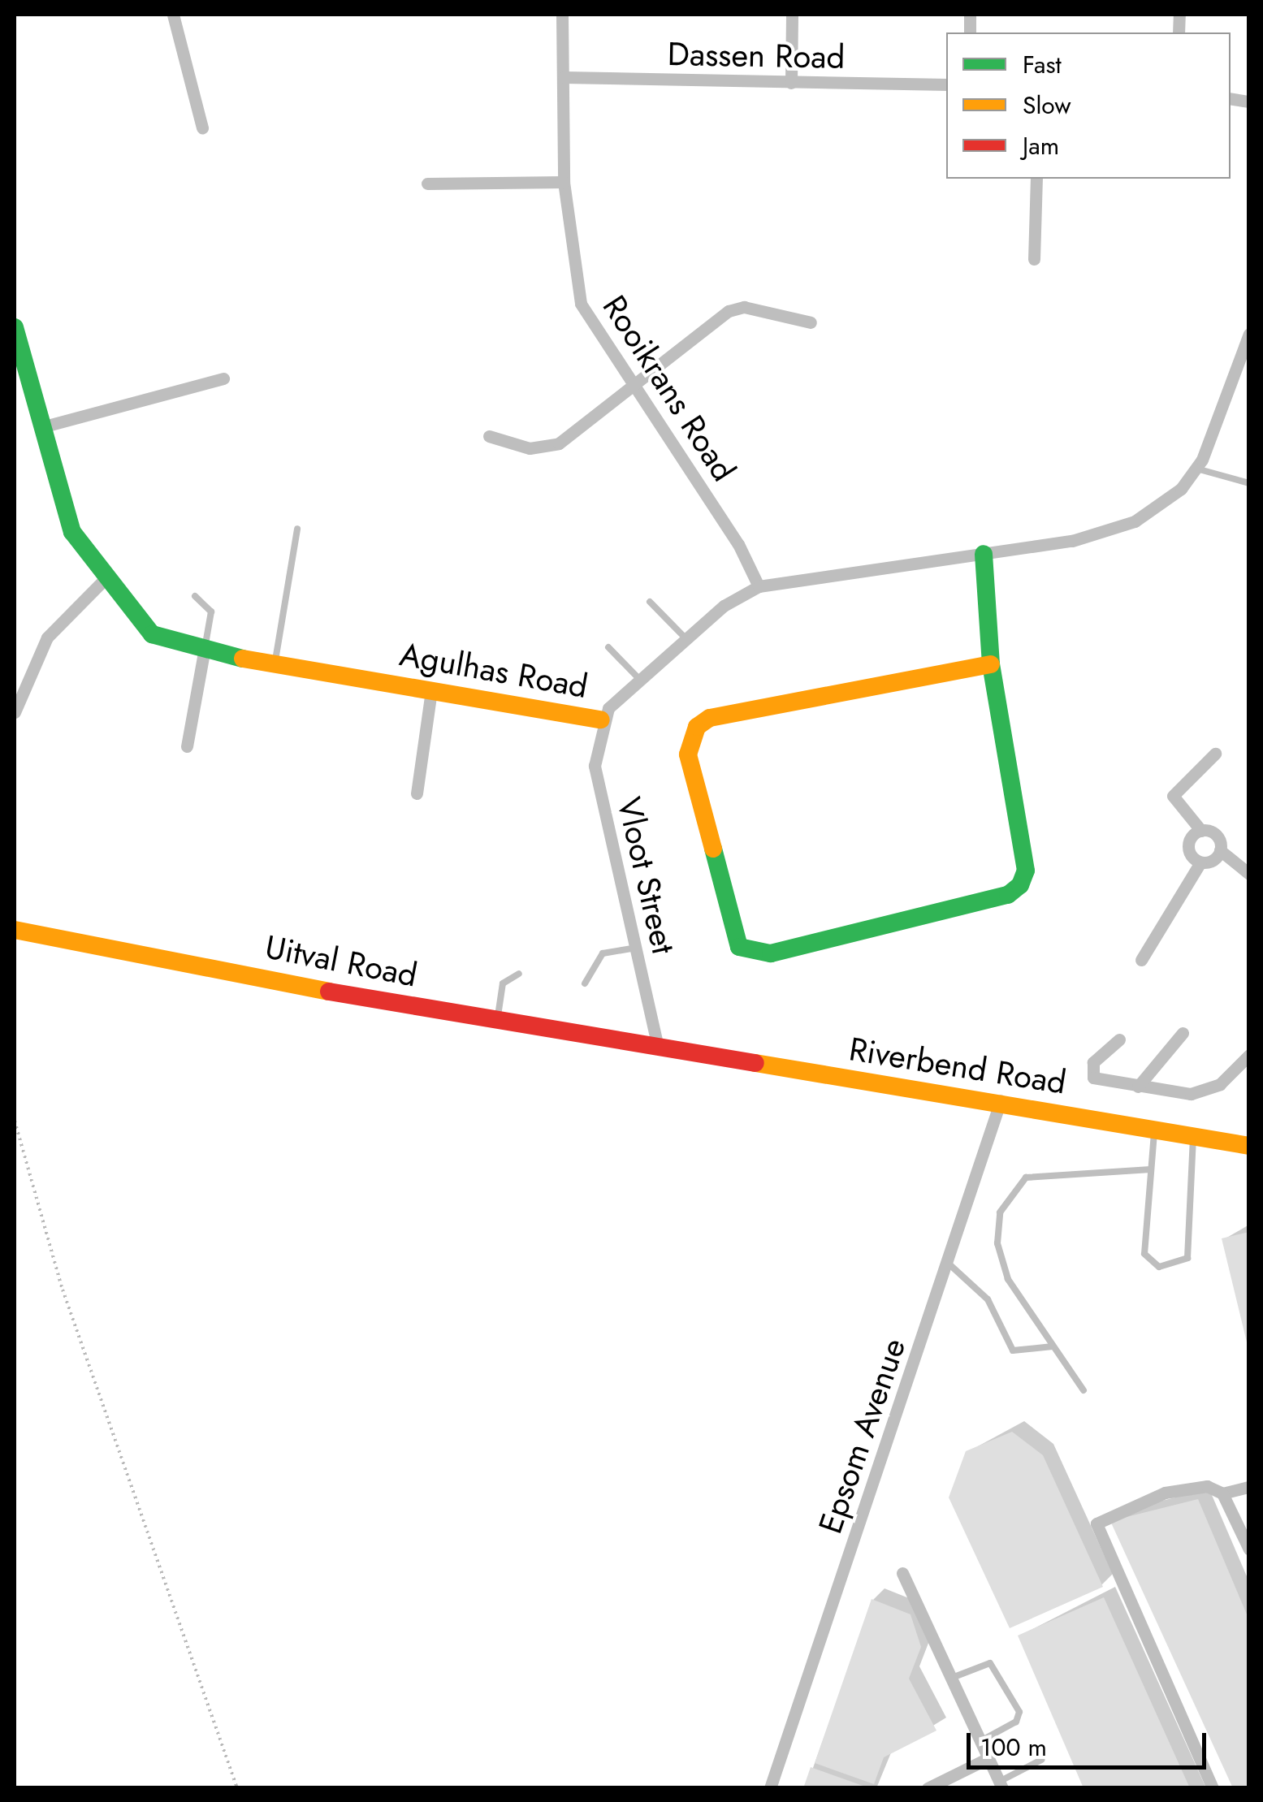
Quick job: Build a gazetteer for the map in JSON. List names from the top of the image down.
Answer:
{
  "streets": {
    "street": [
      "Dassen Road",
      "Rooikrans Road",
      "Agulhas Road",
      "Vloot Street",
      "Uitval Road",
      "Riverbend Road",
      "Epsom Avenue"
    ]
  },
  "crossings": [
    ["Dassen Road", "Rooikrans Road"],
    ["Rooikrans Road", "Agulhas Road"],
    ["Agulhas Road", "Vloot Street"],
    ["Vloot Street", "Uitval Road"],
    ["Vloot Street", "Riverbend Road"],
    ["Uitval Road", "Riverbend Road"],
    ["Riverbend Road", "Epsom Avenue"]
  ],
  "legend": ["Fast", "Slow", "Jam"],
  "scale_bar": "100 m"
}
